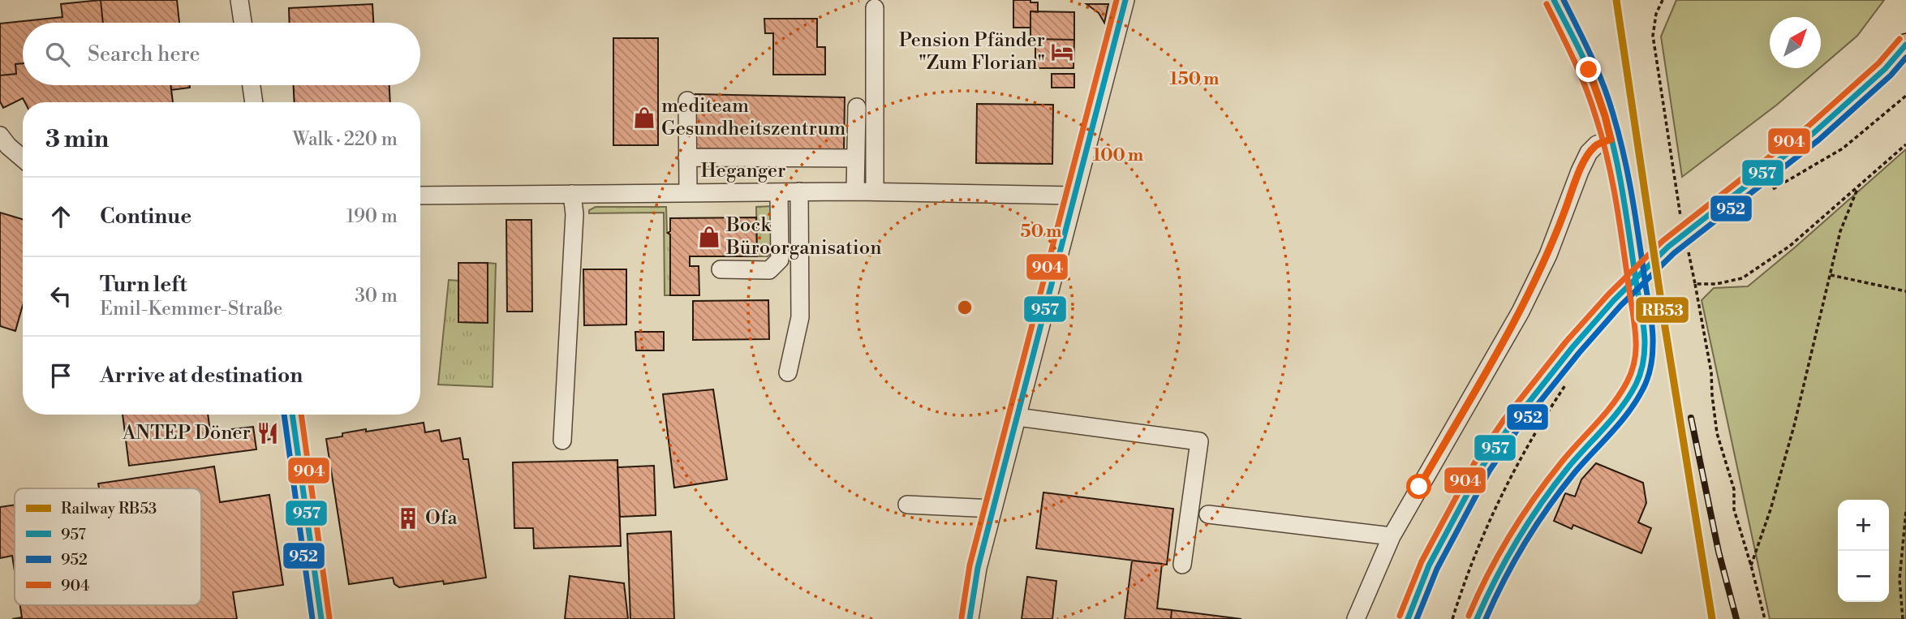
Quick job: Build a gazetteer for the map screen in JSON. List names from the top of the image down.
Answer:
{
  "streets": {
    "street": ["Heganger"]
  },
  "places": {
    "hotel": ["Pension Pfänder \"Zum Florian\""],
    "shop": ["mediteam Gesundheitszentrum", "Bock Büroorganisation"],
    "restaurant": ["ANTEP Döner"],
    "building": ["Ofa"]
  },
  "lines": [
    "rail line RB53",
    "transit line 957",
    "transit line 952",
    "transit line 904"
  ],
  "legend": [
    "Railway RB53",
    "957",
    "952",
    "904"
  ],
  "north": "top right",
  "page": {
    "search": "Search here",
    "heading": ["3 min", "Walk · 220 m"],
    "list": [
      ["Continue", "190 m"],
      ["Turn left", "Emil-Kemmer-Straße", "30 m"],
      "Arrive at destination"
    ],
    "map_buttons": ["+", "−"]
  },
  "rings": ["150 m", "100 m", "50 m"]
}
